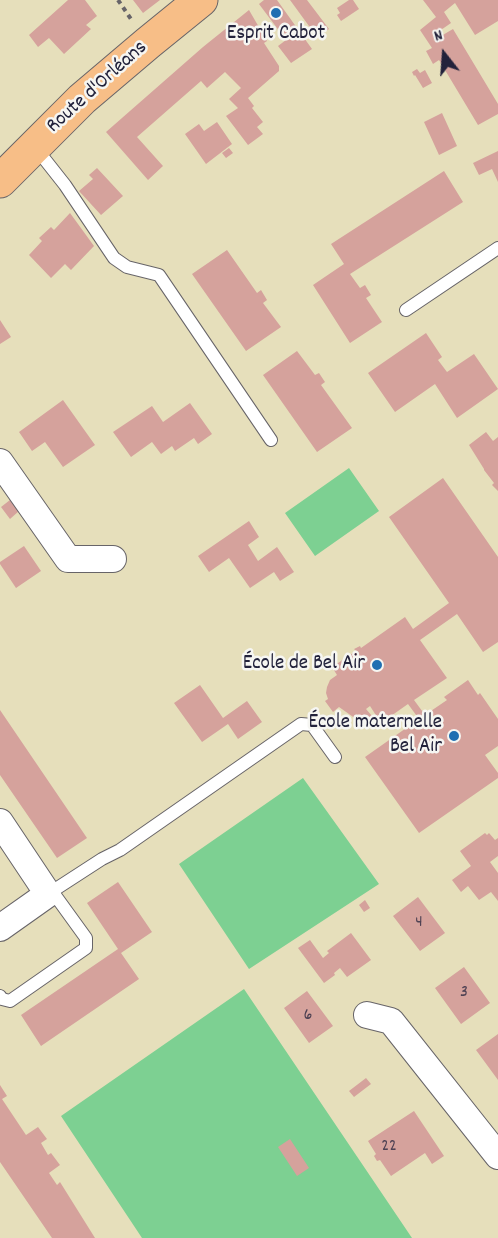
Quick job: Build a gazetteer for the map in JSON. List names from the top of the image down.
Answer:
{
  "streets": {
    "main road": ["Route d'Orléans"]
  },
  "places": ["Esprit Cabot", "École de Bel Air", "École maternelle Bel Air"],
  "house_numbers": [
    "4",
    "3",
    "6",
    "22"
  ],
  "north": "top"
}
